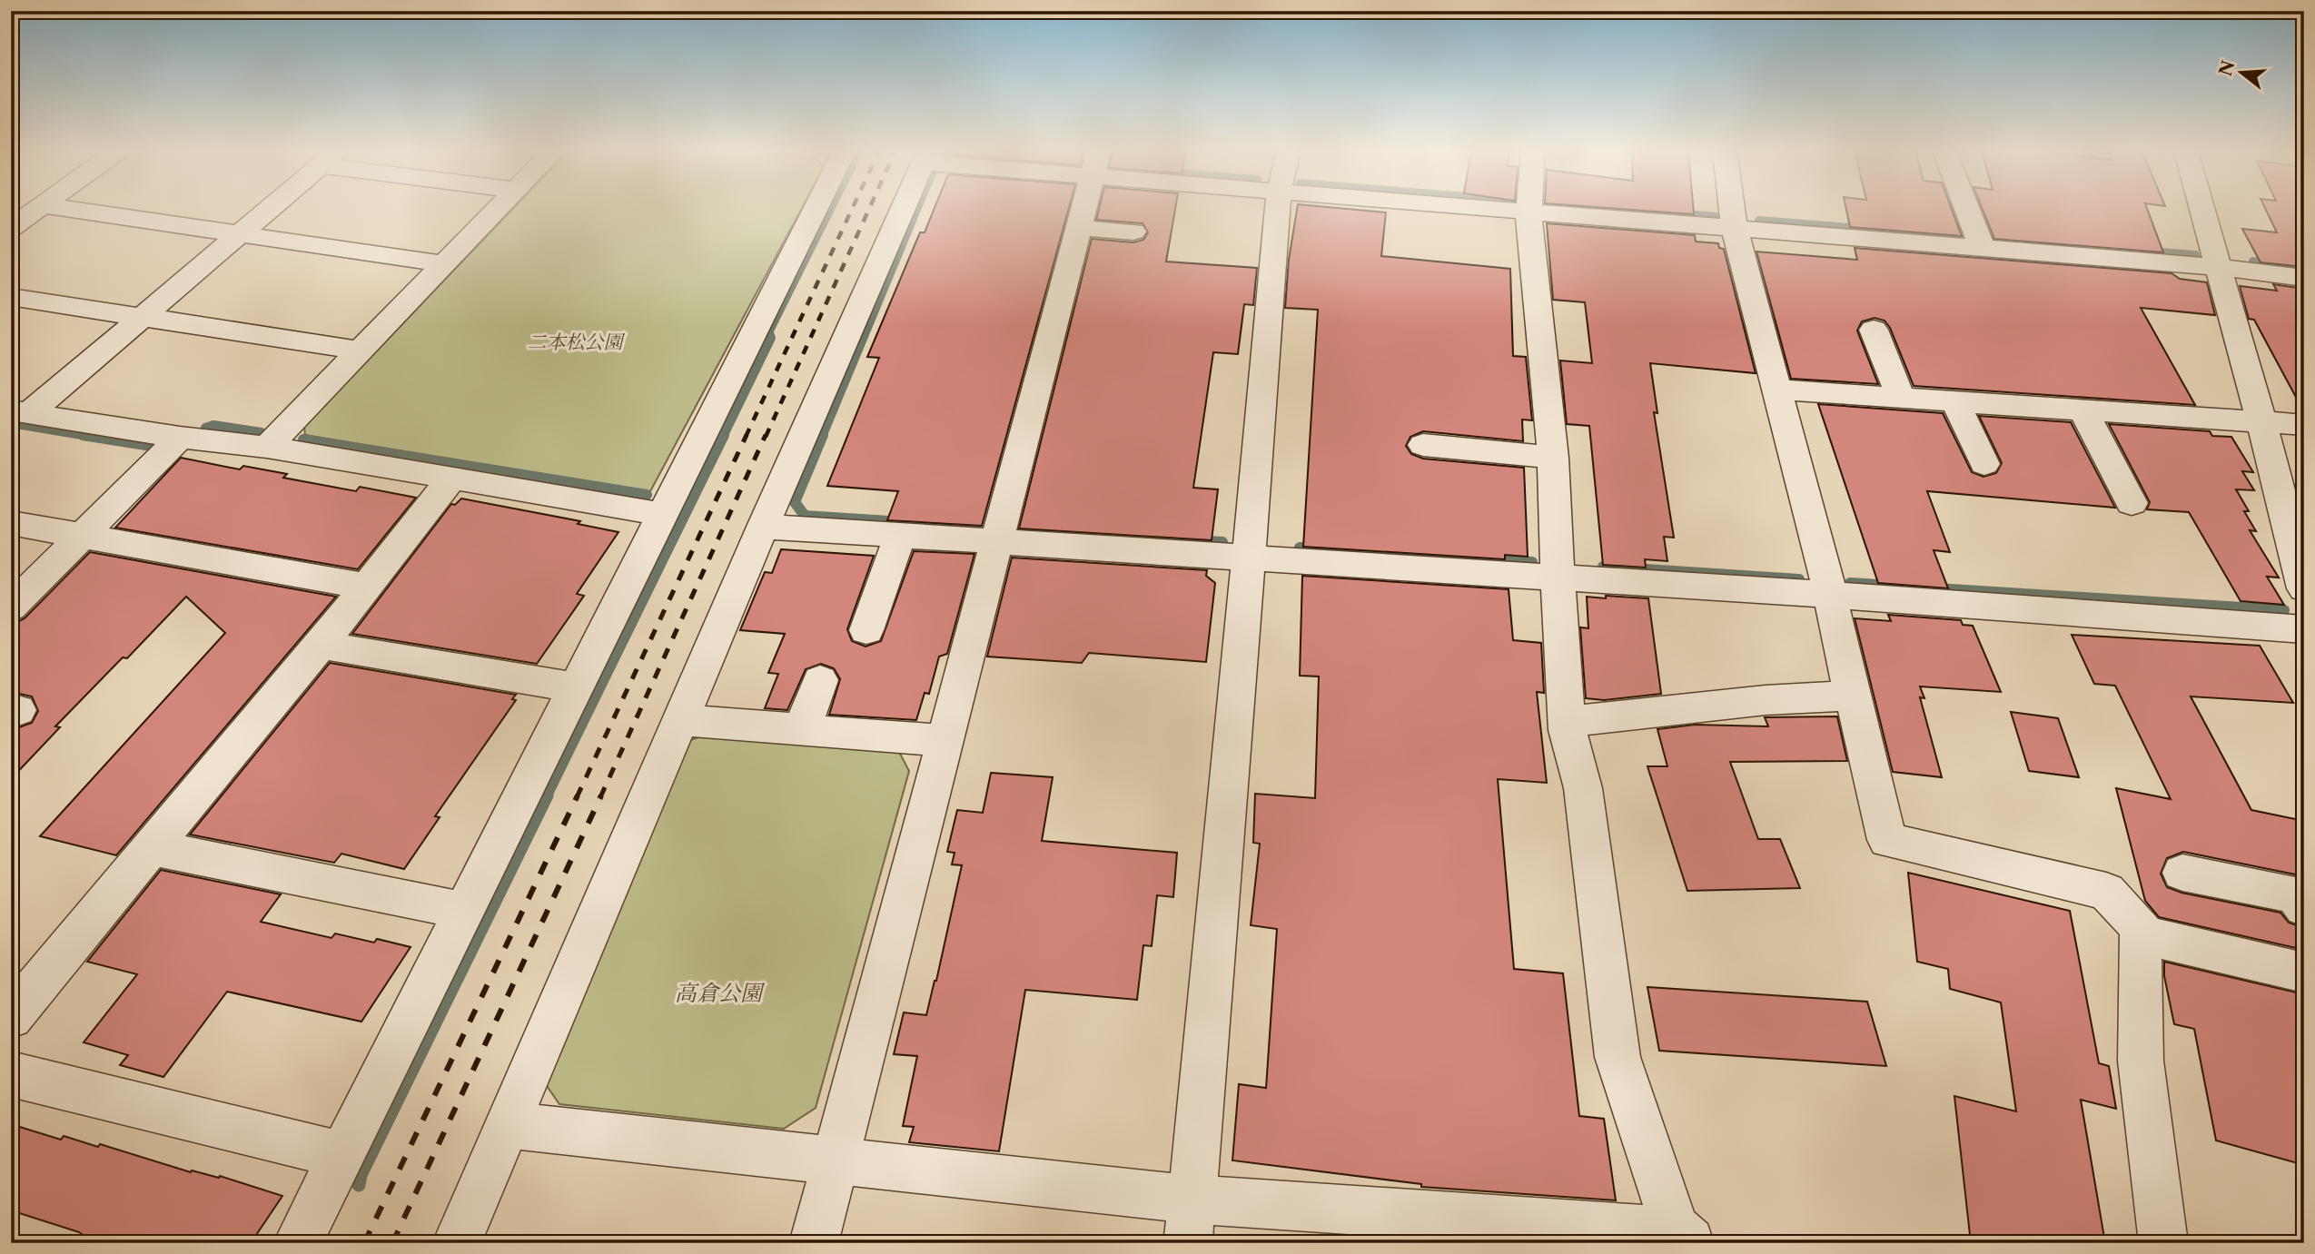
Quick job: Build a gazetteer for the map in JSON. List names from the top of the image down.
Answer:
{
  "parks": ["二本松公園", "高倉公園"],
  "north": "left"
}
